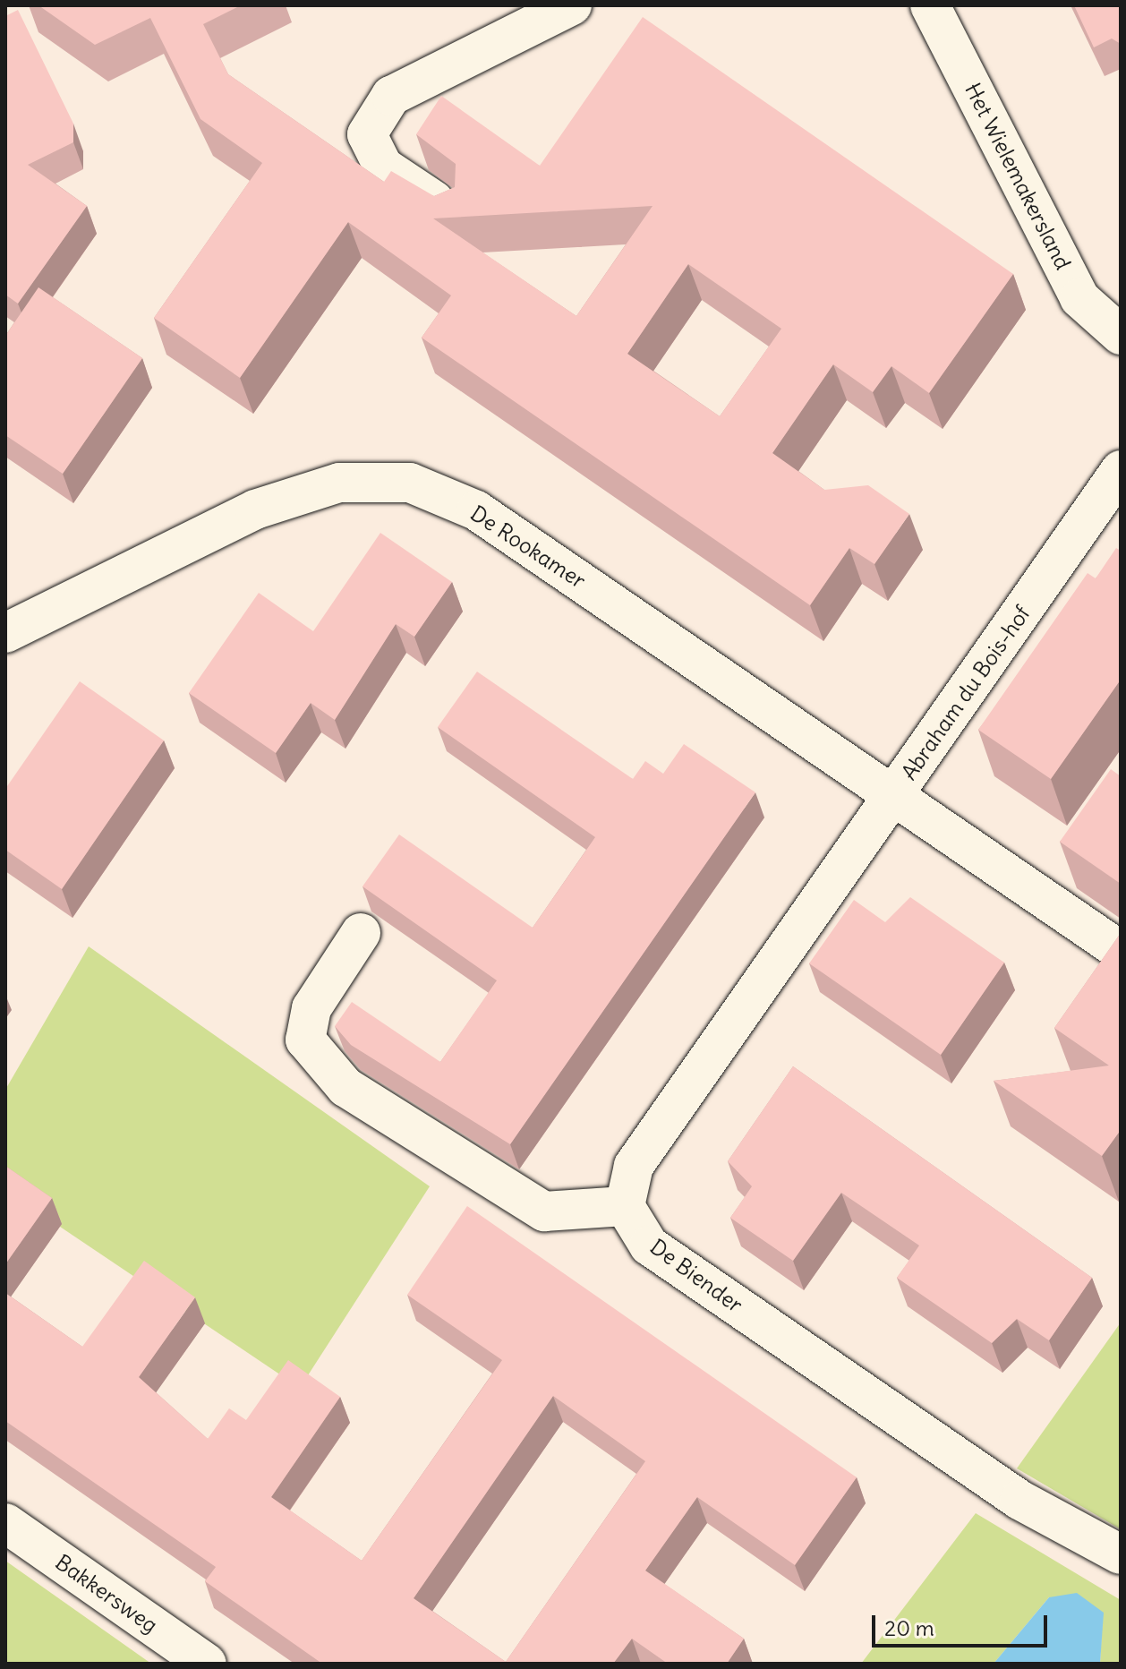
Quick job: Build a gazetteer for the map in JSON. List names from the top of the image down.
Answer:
{
  "streets": {
    "street": [
      "Het Wielemakersland",
      "De Rookamer",
      "Abraham du Bois-hof",
      "De Biender",
      "Bakkersweg"
    ]
  },
  "crossings": [
    ["De Rookamer", "Abraham du Bois-hof"]
  ],
  "scale_bar": "20 m"
}
